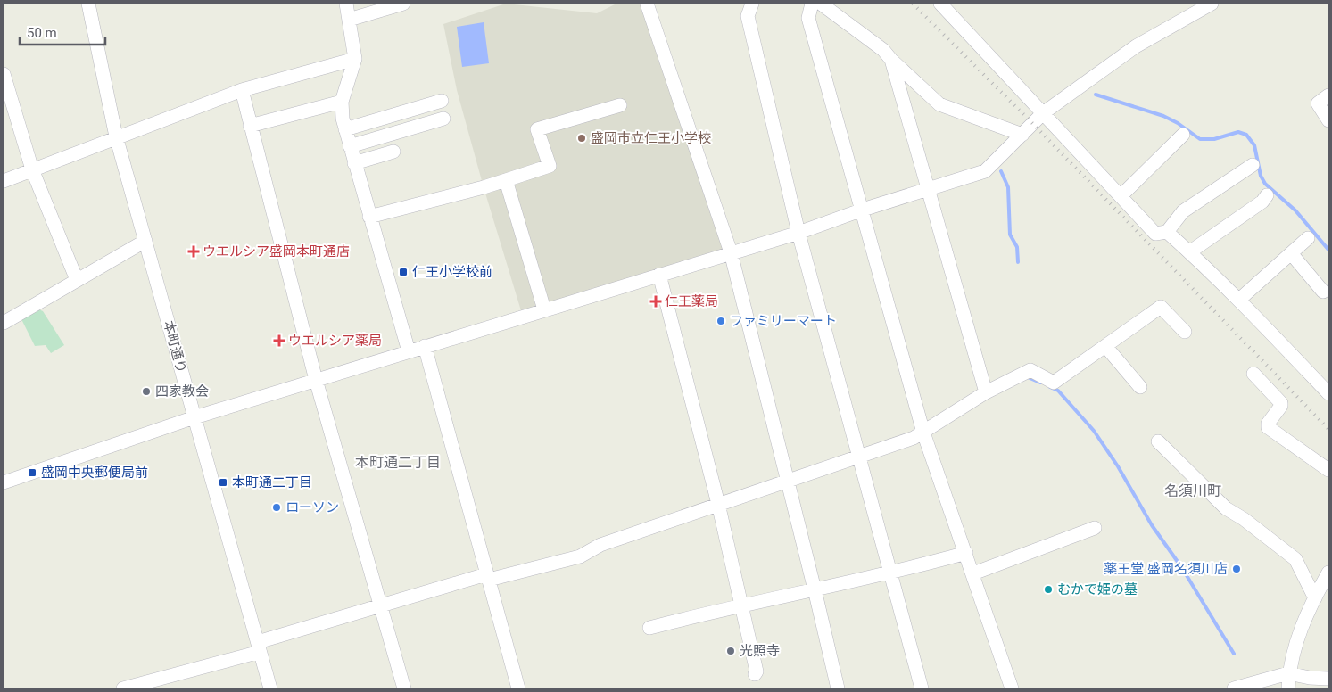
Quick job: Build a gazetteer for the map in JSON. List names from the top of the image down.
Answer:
{
  "streets": {
    "street": ["本町通り"]
  },
  "districts": ["本町通二丁目", "名須川町"],
  "places": {
    "other": [
      "盛岡市立仁王小学校",
      "ファミリーマート",
      "四家教会",
      "ローソン",
      "薬王堂 盛岡名須川店",
      "むかで姫の墓",
      "光照寺"
    ],
    "health": ["ウエルシア盛岡本町通店", "仁王薬局", "ウエルシア薬局"],
    "transit": ["仁王小学校前", "盛岡中央郵便局前", "本町通二丁目"]
  },
  "scale_bar": "50 m"
}
